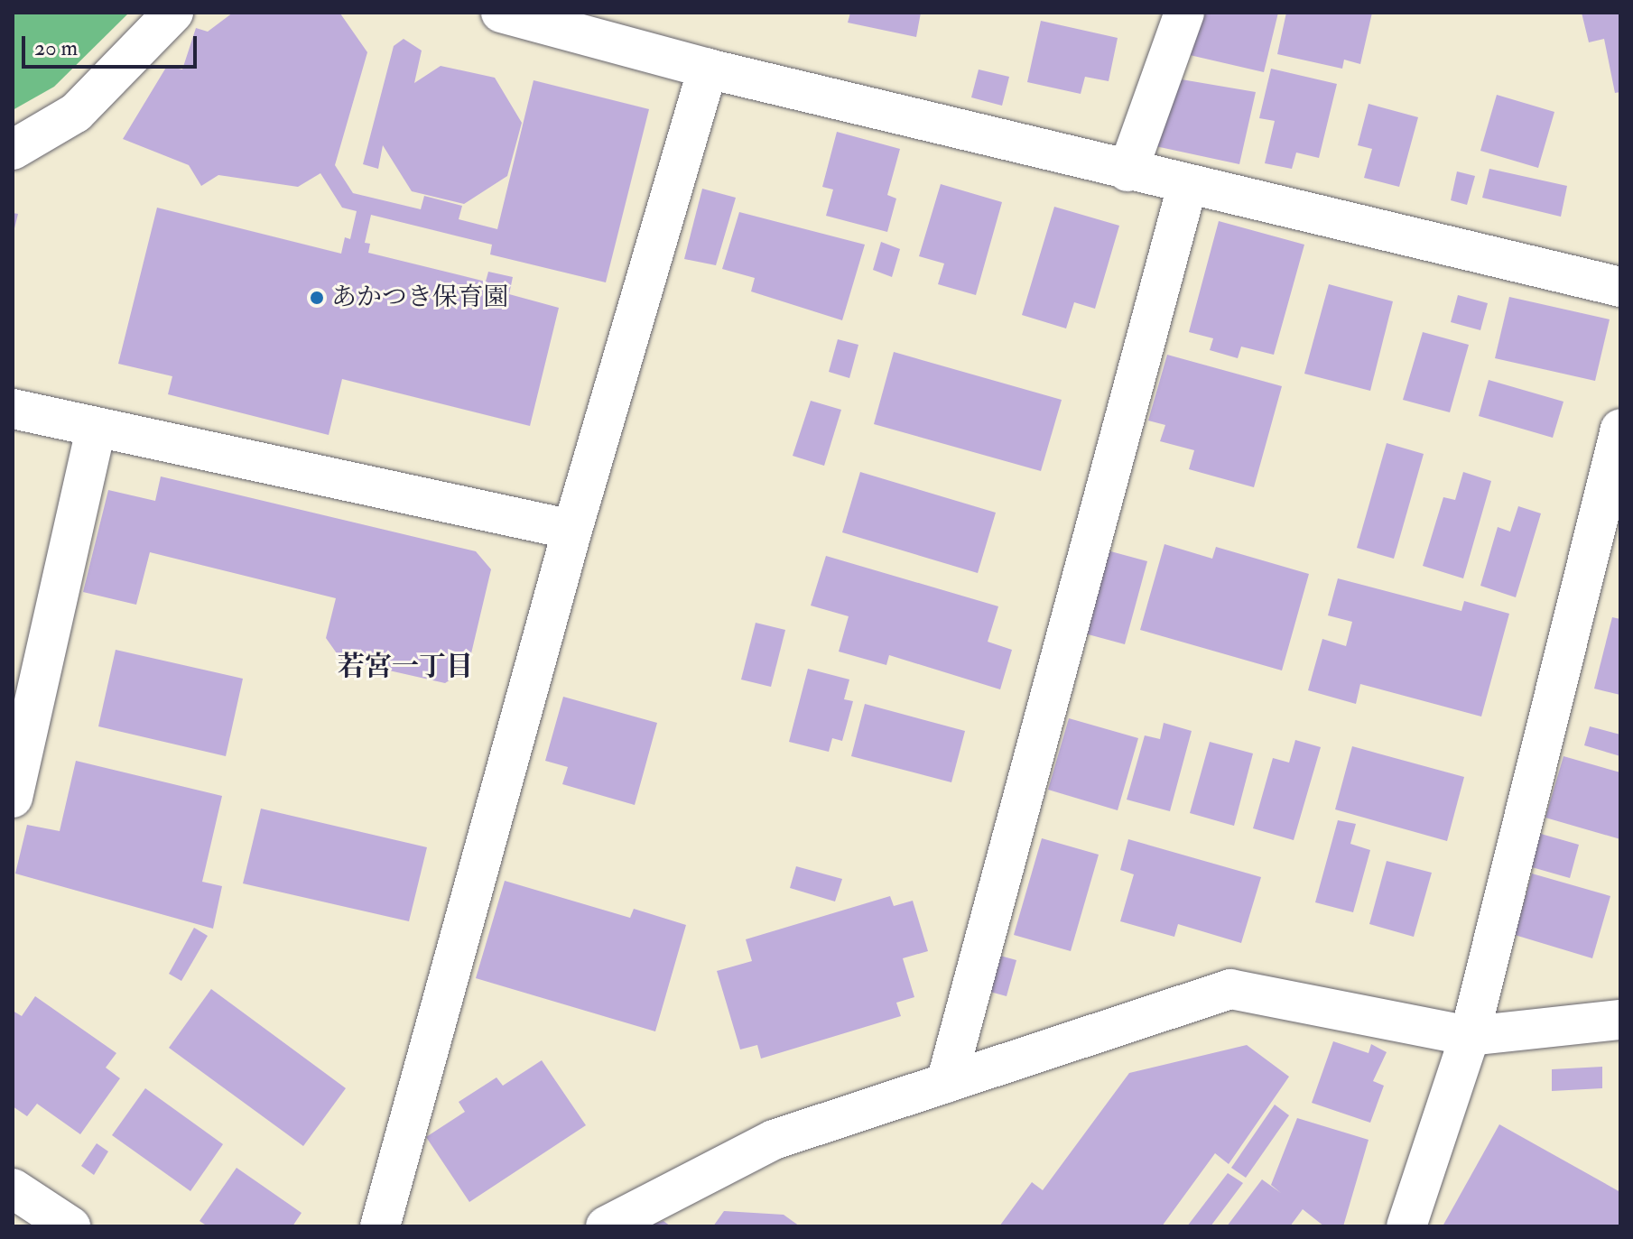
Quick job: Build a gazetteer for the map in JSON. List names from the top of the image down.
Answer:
{
  "districts": ["若宮一丁目"],
  "places": ["あかつき保育園"],
  "scale_bar": "20 m"
}
